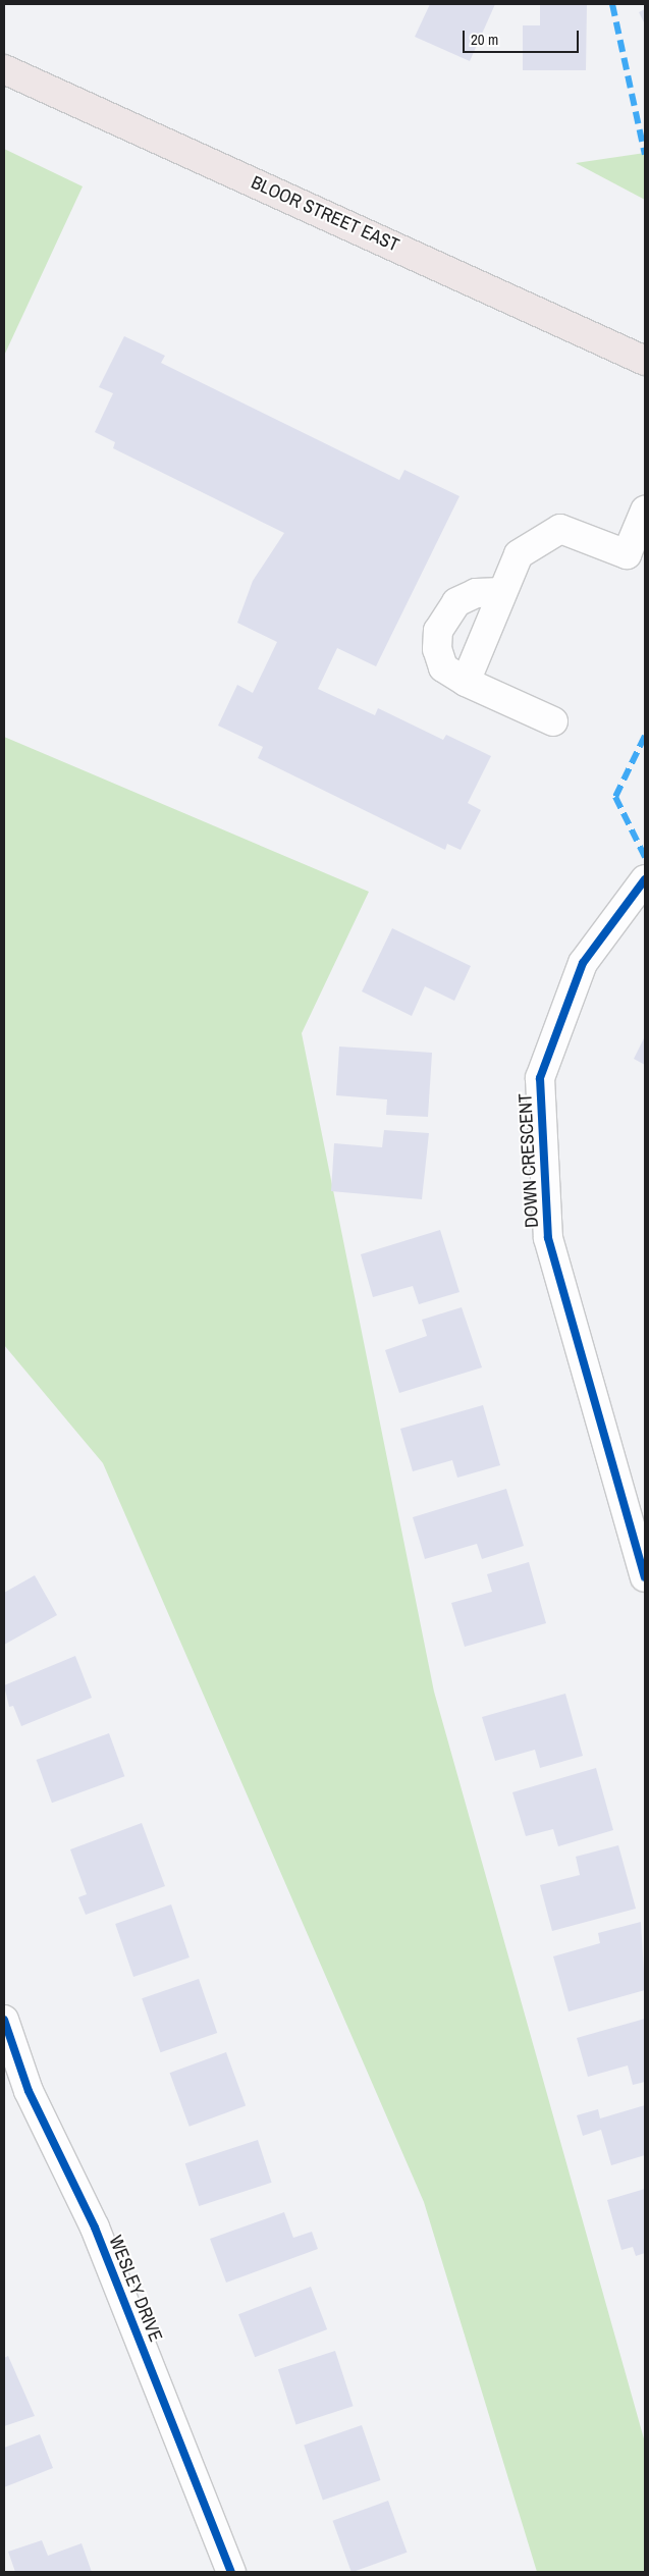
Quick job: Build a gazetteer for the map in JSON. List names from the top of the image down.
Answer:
{
  "streets": {
    "main road": ["BLOOR STREET EAST"],
    "street": ["DOWN CRESCENT", "WESLEY DRIVE"]
  },
  "scale_bar": "20 m"
}
